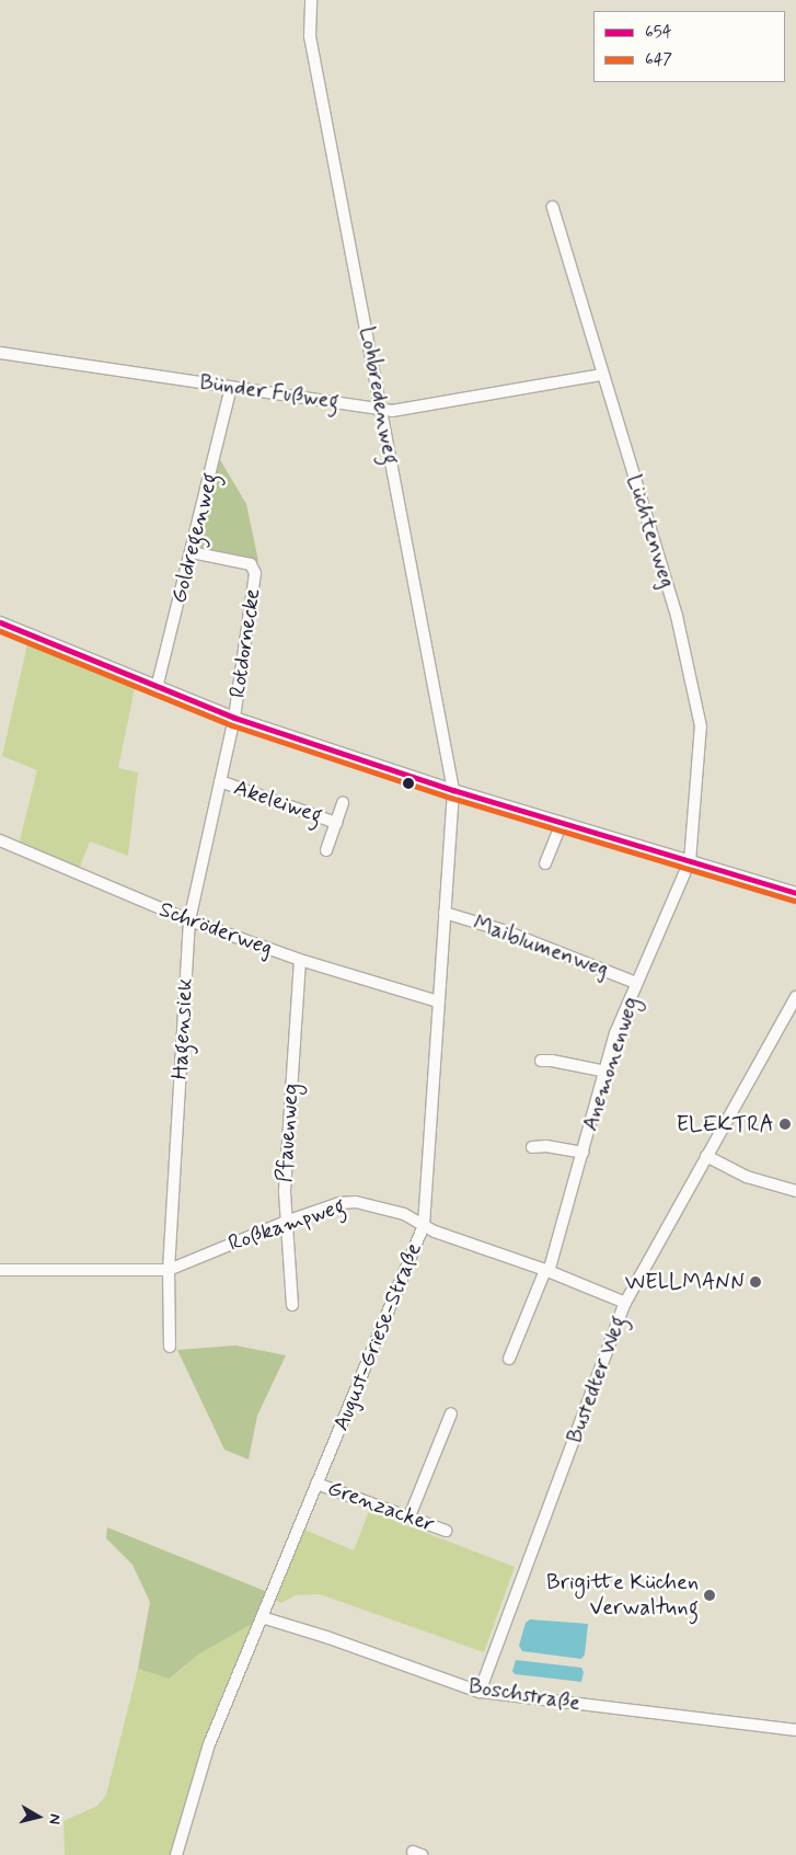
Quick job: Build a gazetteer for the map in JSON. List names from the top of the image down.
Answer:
{
  "streets": {
    "street": [
      "Bünder Fußweg",
      "Lohbredenweg",
      "Lüchtenweg",
      "Goldregenweg",
      "Rotdornecke",
      "Akeleiweg",
      "Schröderweg",
      "Maiblumenweg",
      "Hagensiek",
      "Anemonenweg",
      "Pfauenweg",
      "Roßkampweg",
      "August-Griese-Straße",
      "Bustedter Weg",
      "Grenzacker",
      "Boschstraße"
    ]
  },
  "crossings": [
    ["Bünder Fußweg", "Lohbredenweg"],
    ["Bünder Fußweg", "Lüchtenweg"],
    ["Bünder Fußweg", "Goldregenweg"],
    ["Lohbredenweg", "August-Griese-Straße"],
    ["Lüchtenweg", "Anemonenweg"],
    ["Goldregenweg", "Rotdornecke"],
    ["Rotdornecke", "Hagensiek"],
    ["Akeleiweg", "Hagensiek"],
    ["Schröderweg", "Hagensiek"],
    ["Schröderweg", "Pfauenweg"],
    ["Schröderweg", "August-Griese-Straße"],
    ["Maiblumenweg", "Anemonenweg"],
    ["Maiblumenweg", "August-Griese-Straße"],
    ["Hagensiek", "Roßkampweg"],
    ["Anemonenweg", "Roßkampweg"],
    ["Pfauenweg", "Roßkampweg"],
    ["Roßkampweg", "August-Griese-Straße"],
    ["Roßkampweg", "Bustedter Weg"],
    ["August-Griese-Straße", "Grenzacker"],
    ["August-Griese-Straße", "Boschstraße"],
    ["Bustedter Weg", "Boschstraße"]
  ],
  "places": ["ELEKTRA", "WELLMANN", "Brigitte Küchen Verwaltung"],
  "lines": ["transit line 654", "transit line 647"],
  "legend": ["654", "647"],
  "north": "right"
}
